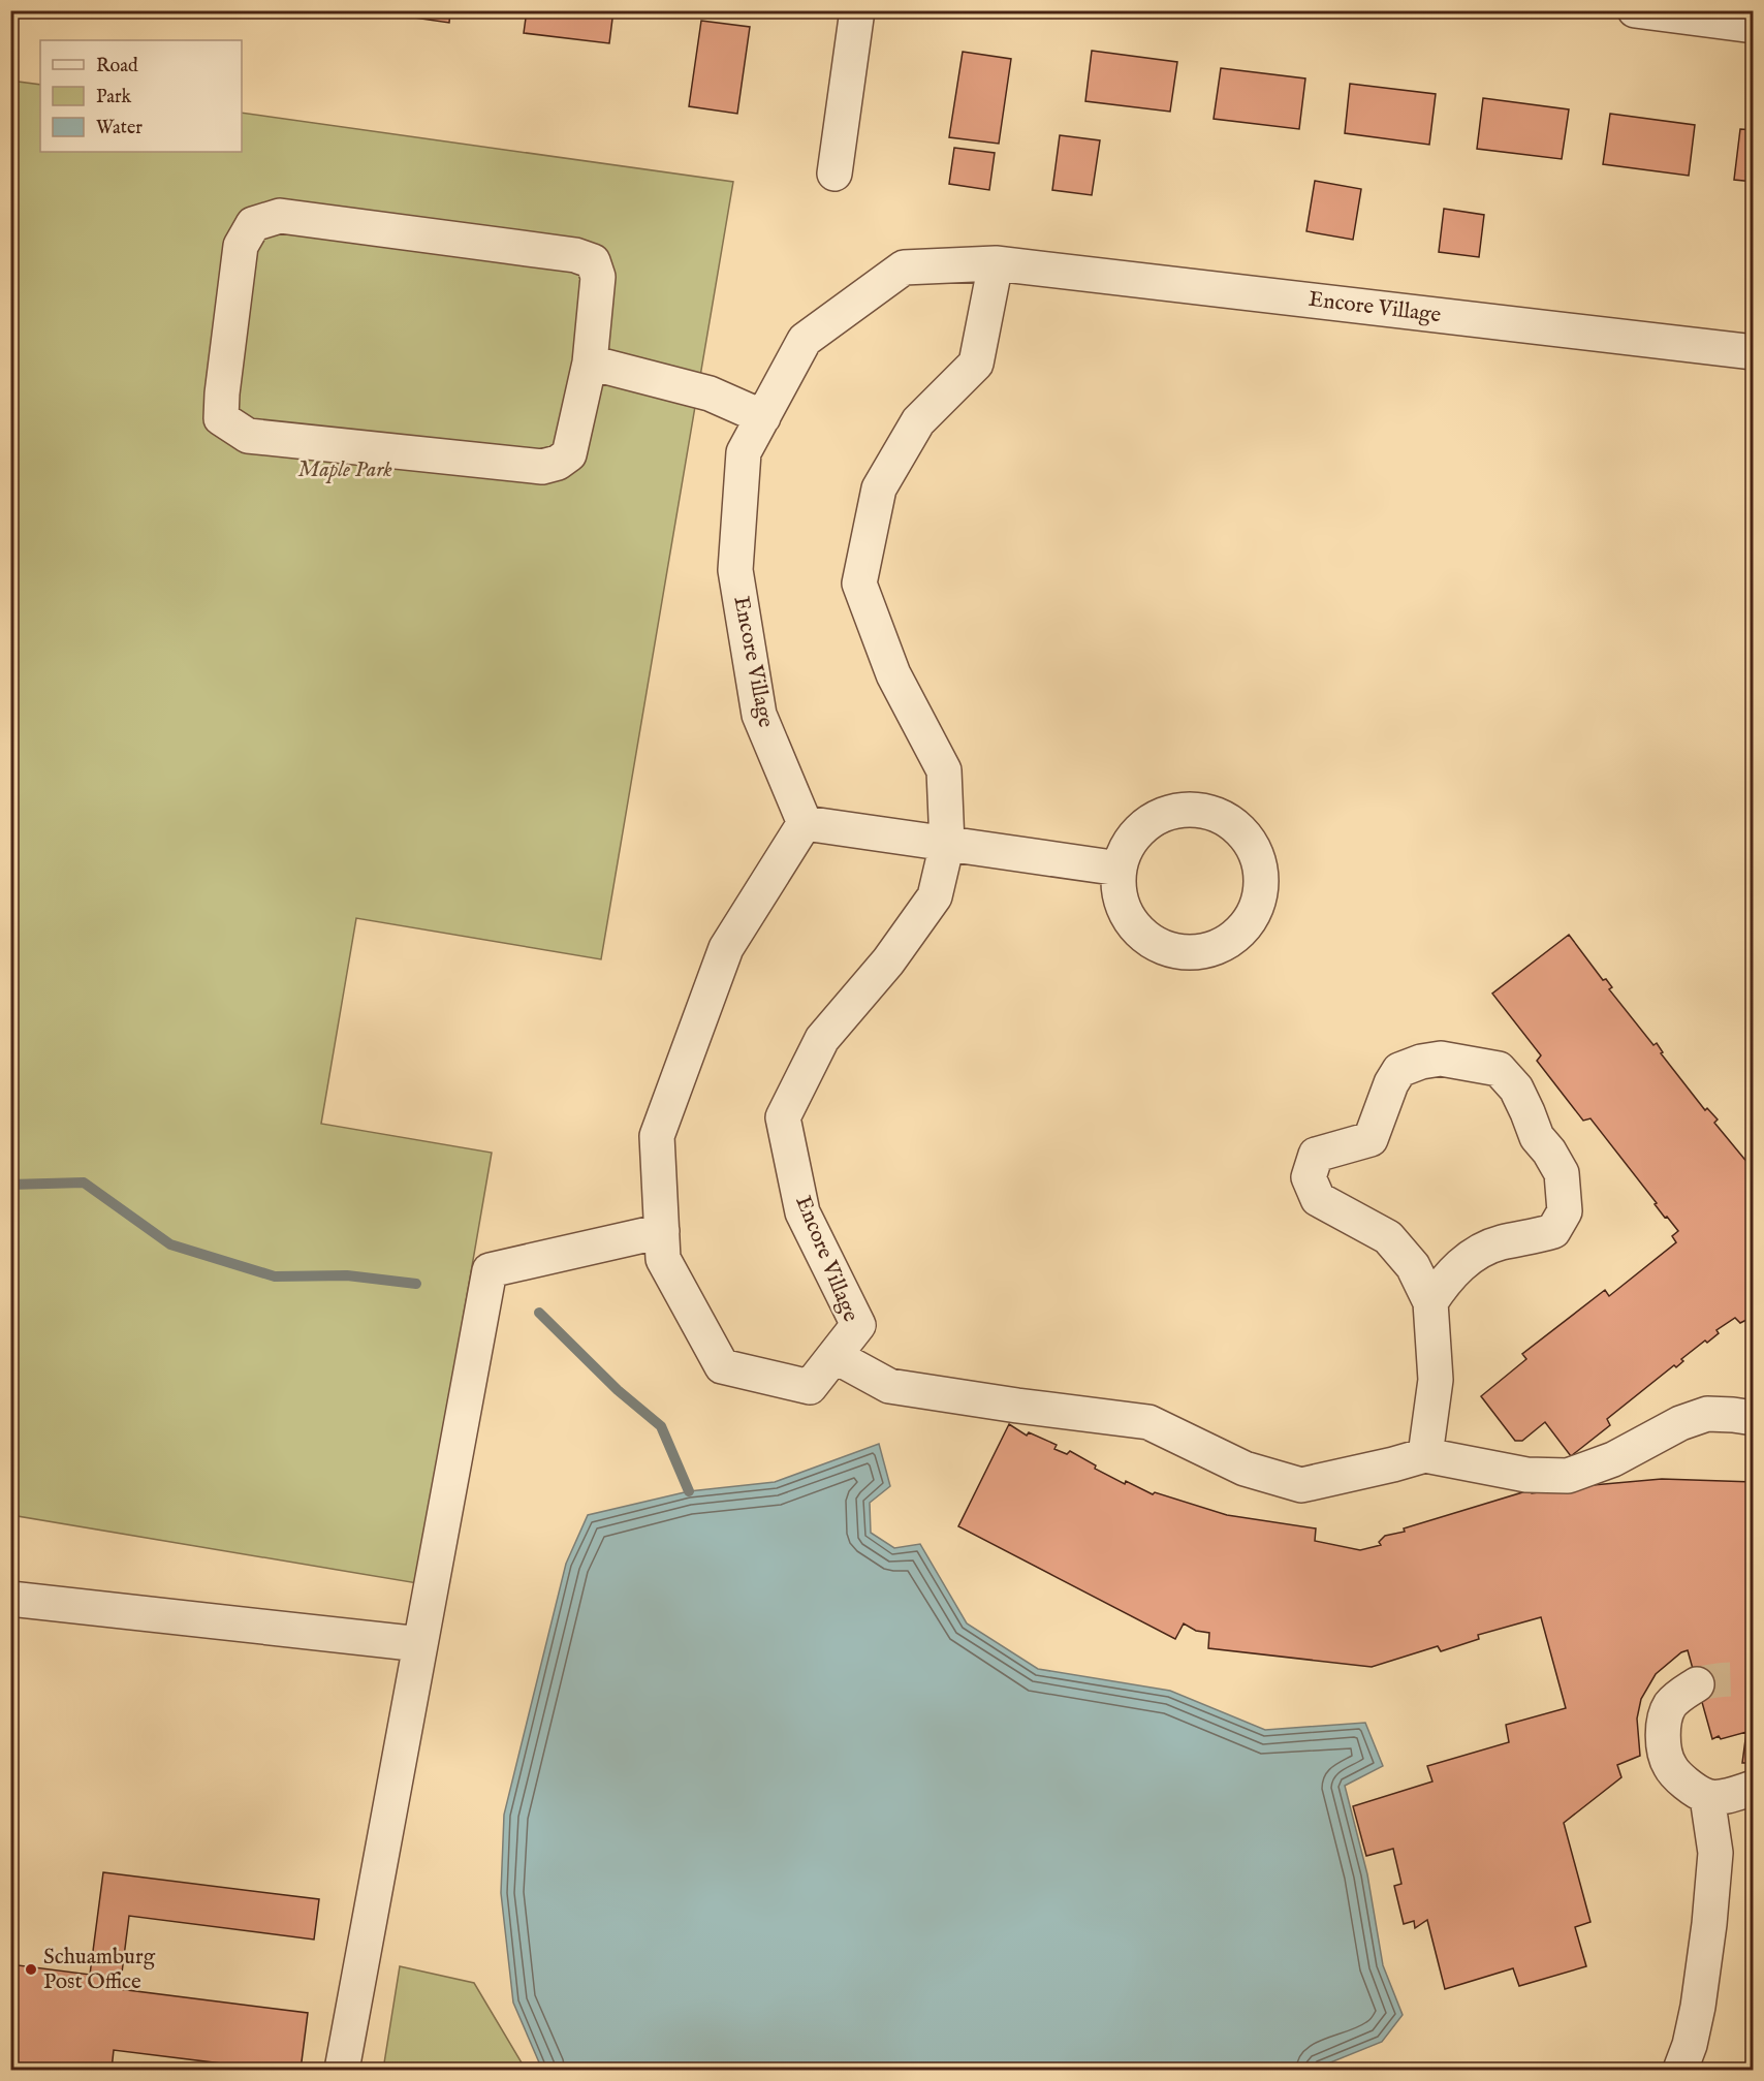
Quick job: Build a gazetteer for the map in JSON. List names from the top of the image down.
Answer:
{
  "streets": {
    "street": ["Encore Village"]
  },
  "parks": ["Maple Park"],
  "places": ["Schuamburg Post Office"],
  "legend": ["Road", "Park", "Water"]
}
